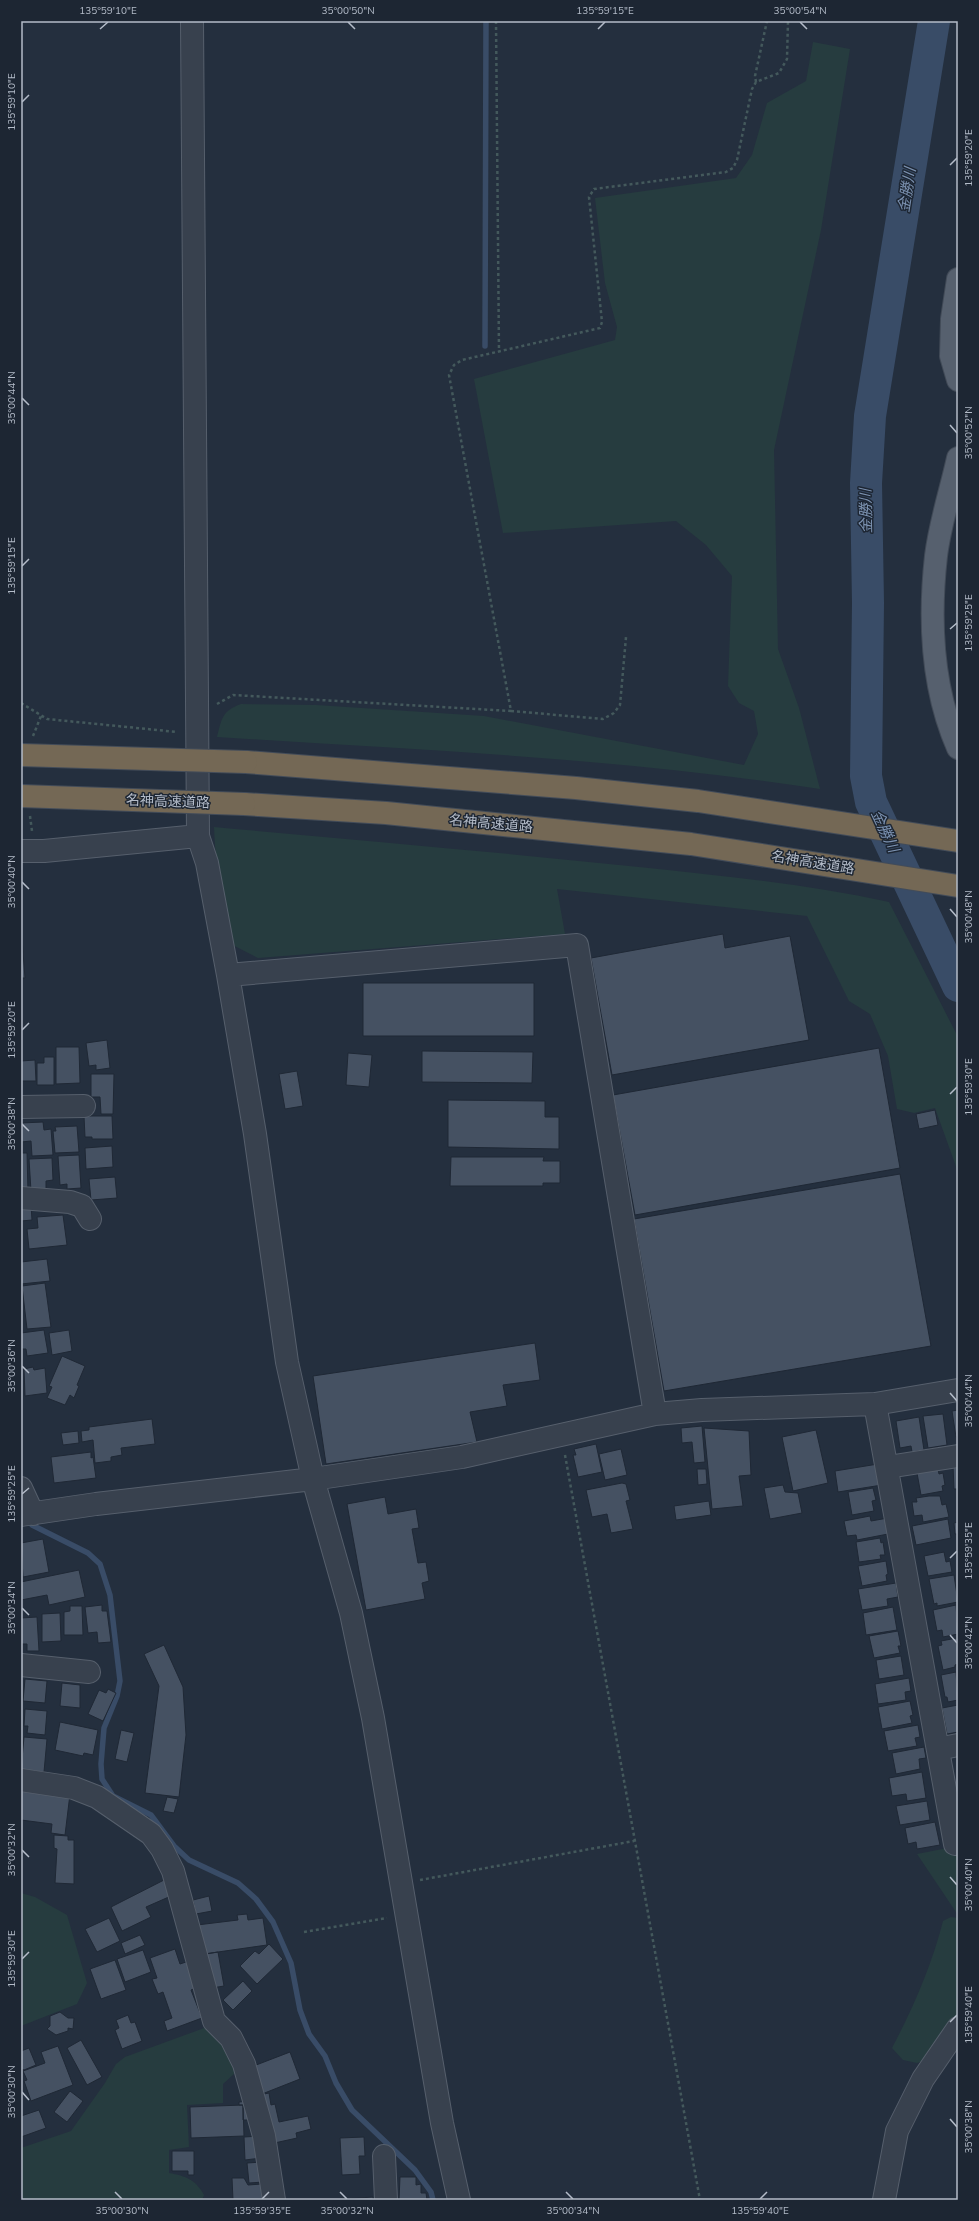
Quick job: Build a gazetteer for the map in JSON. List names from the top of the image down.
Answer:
{
  "streets": {
    "highway": ["名神高速道路"]
  },
  "water": ["金勝川"],
  "coordinates": [
    "135°59'10\"E",
    "35°00'50\"N",
    "135°59'15\"E",
    "35°00'54\"N",
    "135°59'20\"E",
    "35°00'44\"N",
    "35°00'52\"N",
    "135°59'25\"E",
    "35°00'40\"N",
    "35°00'48\"N",
    "135°59'30\"E",
    "35°00'38\"N",
    "35°00'36\"N",
    "135°59'35\"E",
    "35°00'34\"N",
    "35°00'42\"N",
    "35°00'32\"N",
    "135°59'40\"E",
    "35°00'30\"N"
  ]
}
